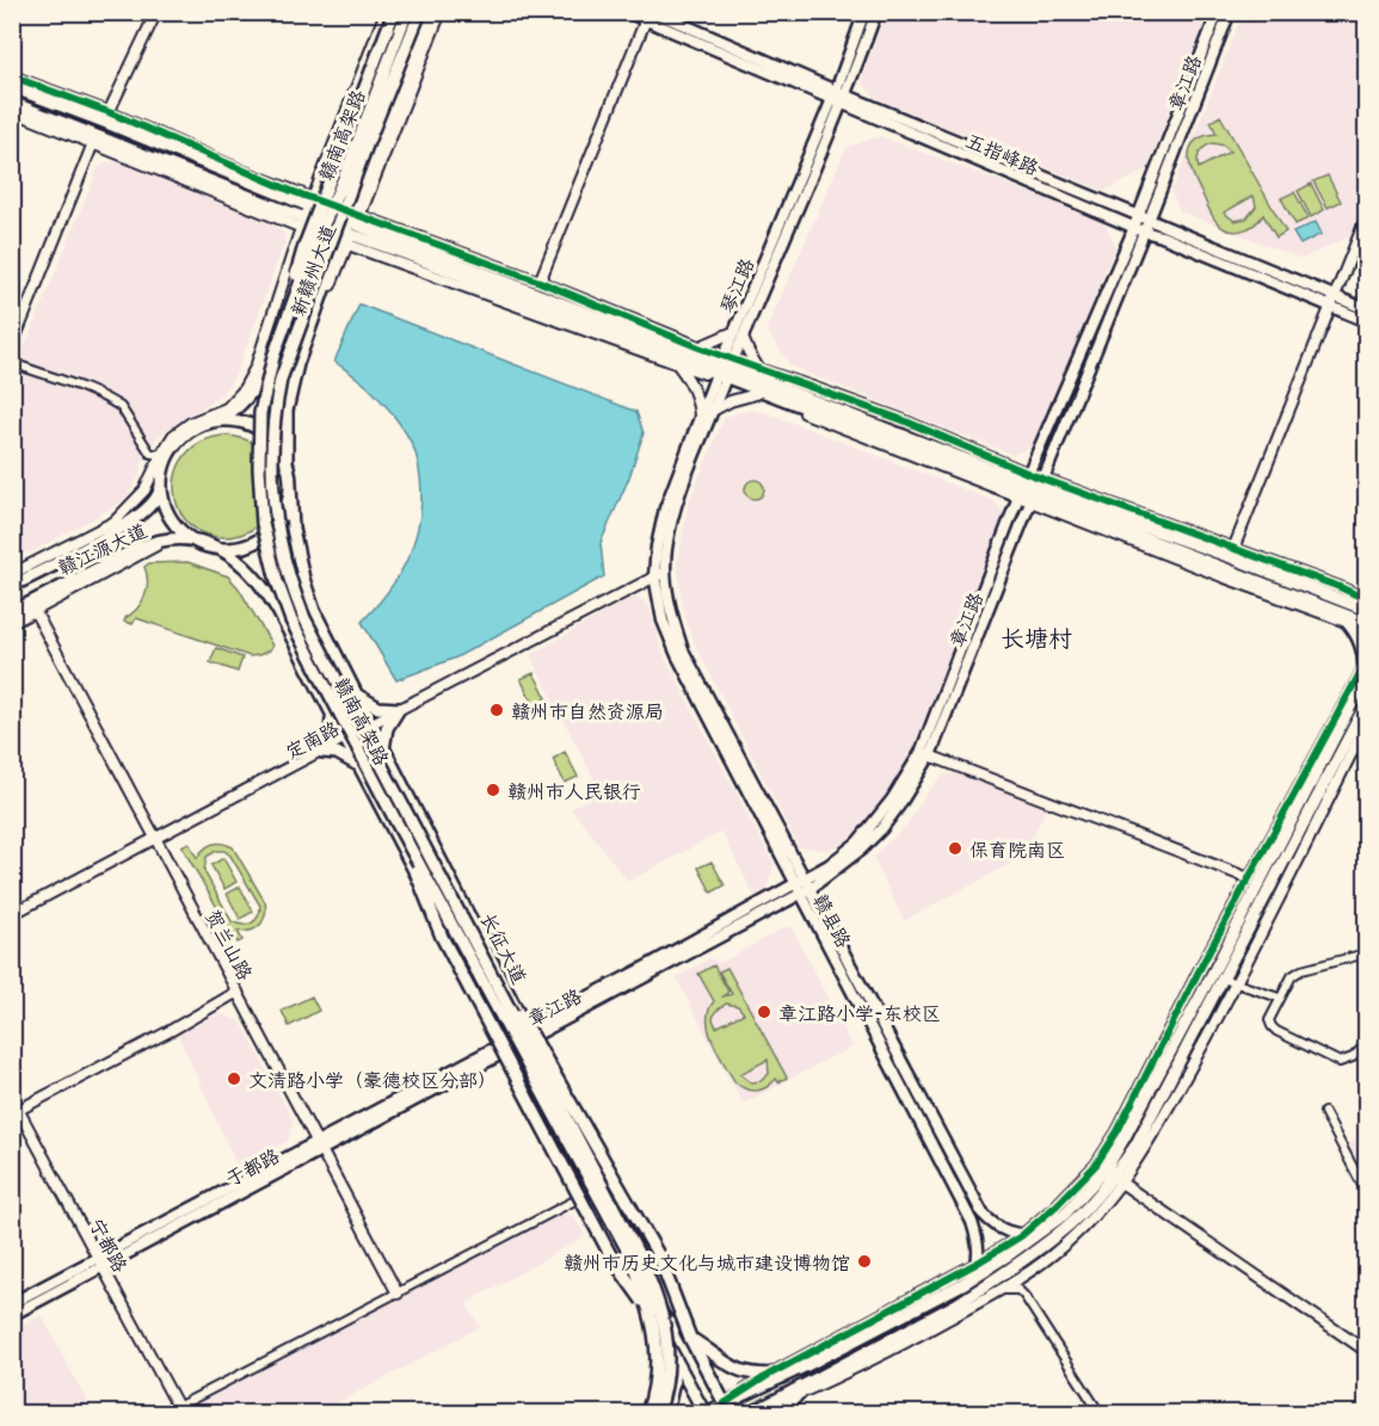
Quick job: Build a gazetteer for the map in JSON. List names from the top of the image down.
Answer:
{
  "streets": {
    "main road": [
      "章江路",
      "赣南高架路",
      "五指峰路",
      "新赣州大道",
      "琴江路",
      "赣江源大道",
      "赣县路",
      "长征大道",
      "于都路"
    ],
    "street": ["定南路", "贺兰山路", "宁都路"]
  },
  "crossings": [
    ["章江路", "五指峰路"],
    ["章江路", "赣县路"],
    ["章江路", "长征大道"],
    ["章江路", "于都路"],
    ["赣南高架路", "新赣州大道"],
    ["五指峰路", "琴江路"],
    ["新赣州大道", "赣江源大道"],
    ["新赣州大道", "长征大道"],
    ["琴江路", "定南路"],
    ["琴江路", "赣县路"],
    ["赣江源大道", "长征大道"],
    ["定南路", "赣县路"],
    ["定南路", "贺兰山路"],
    ["定南路", "长征大道"],
    ["贺兰山路", "于都路"],
    ["于都路", "宁都路"]
  ],
  "districts": ["长塘村"],
  "places": [
    "赣州市自然资源局",
    "赣州市人民银行",
    "保育院南区",
    "章江路小学-东校区",
    "文清路小学（豪德校区分部）",
    "赣州市历史文化与城市建设博物馆"
  ]
}
